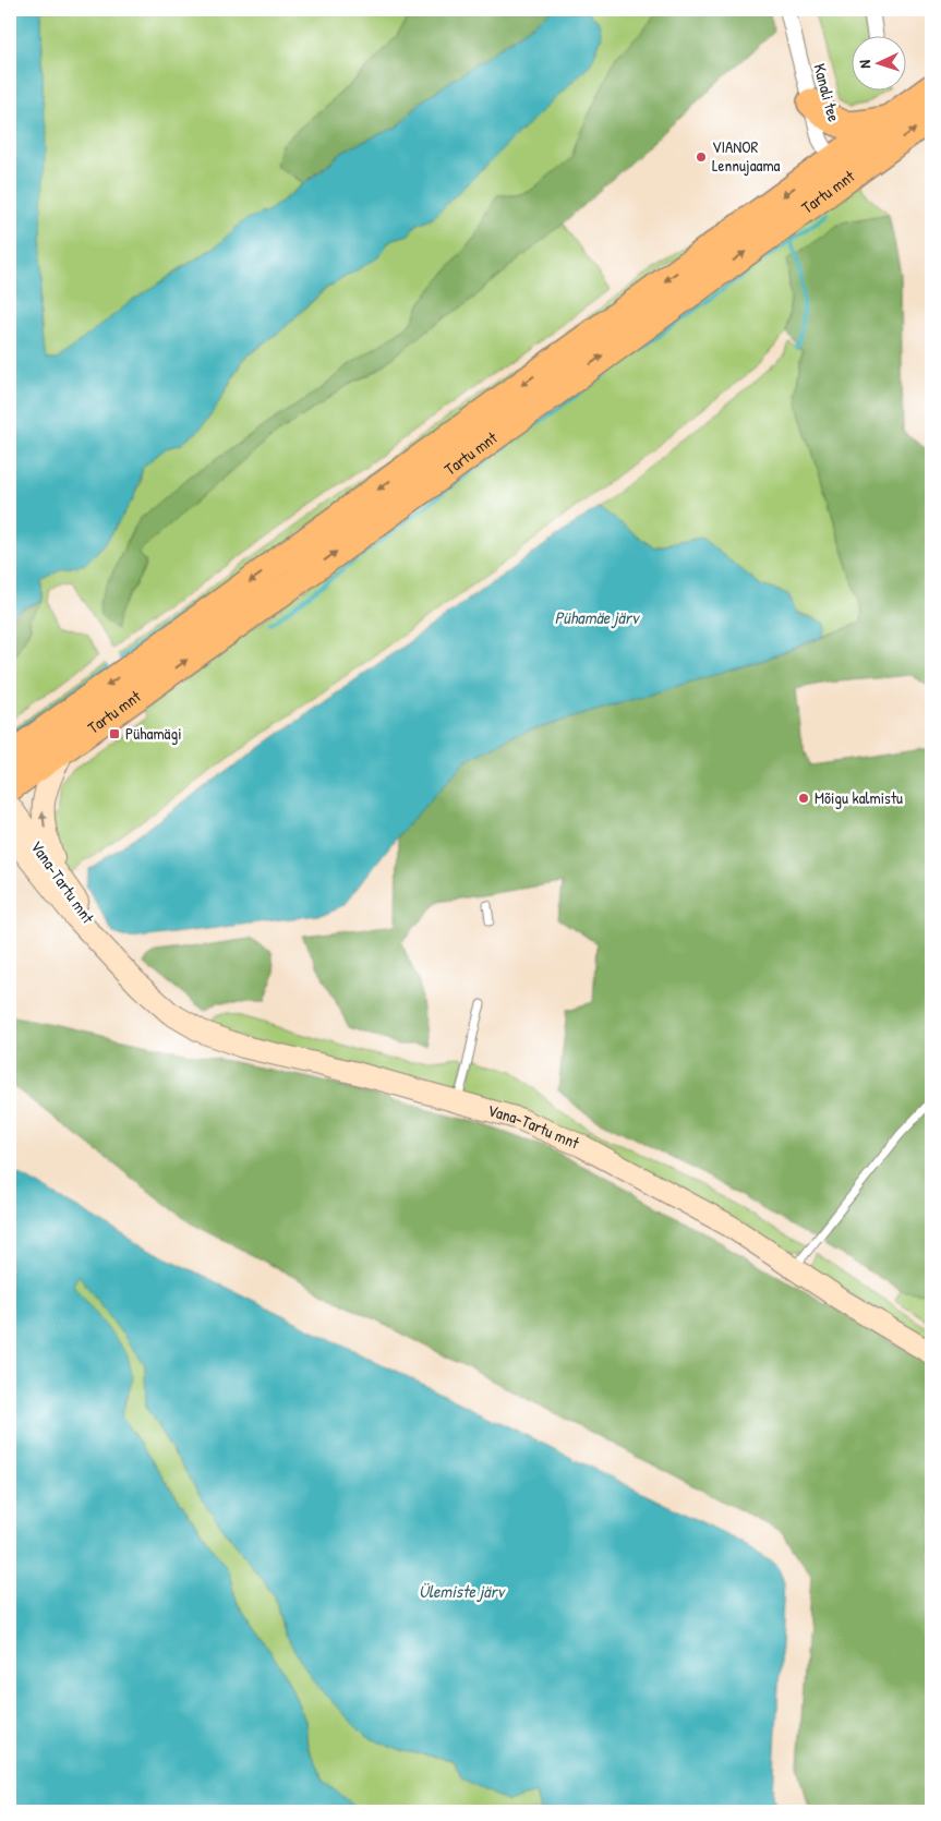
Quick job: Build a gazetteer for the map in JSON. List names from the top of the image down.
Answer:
{
  "streets": {
    "highway": ["Tartu mnt"],
    "street": ["Kanali tee", "Vana-Tartu mnt"]
  },
  "crossings": [
    ["Kanali tee", "Tartu mnt"]
  ],
  "water": ["Pühamäe järv", "Ülemiste järv"],
  "places": {
    "other": ["VIANOR Lennujaama", "Mõigu kalmistu"],
    "transit": ["Pühamägi"]
  },
  "north": "left"
}
